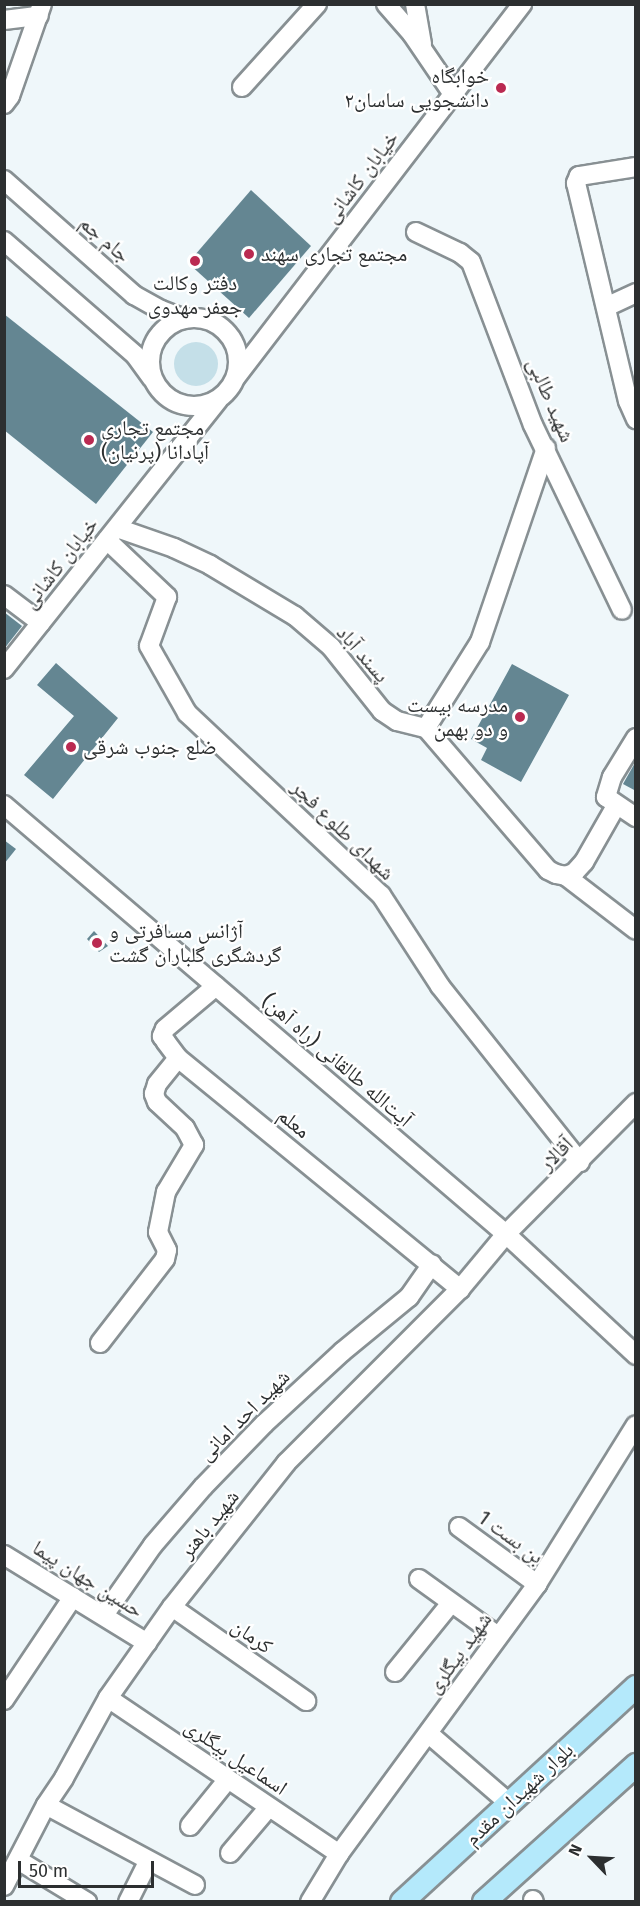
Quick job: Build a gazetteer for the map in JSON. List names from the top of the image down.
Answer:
{
  "streets": {
    "main road": ["بلوار شهیدان مقدم"],
    "street": [
      "خیابان کاشانی",
      "جام جم",
      "شهید طالبی",
      "پسند آباد",
      "شهدای طلوع فجر",
      "(راه آهن) آیت‌الله طالقانی",
      "معلم",
      "آقالار",
      "شهید احد امانی",
      "شهید باهنر",
      "بن بست 1",
      "حسین جهان پیما",
      "کرمان",
      "شهید بیگلری",
      "اسماعیل بیگلری"
    ]
  },
  "crossings": [
    ["خیابان کاشانی", "جام جم"],
    ["خیابان کاشانی", "پسند آباد"],
    ["خیابان کاشانی", "شهدای طلوع فجر"],
    ["پسند آباد", "شهدای طلوع فجر"],
    ["شهدای طلوع فجر", "آقالار"],
    ["(راه آهن) آیت‌الله طالقانی", "معلم"],
    ["(راه آهن) آیت‌الله طالقانی", "آقالار"],
    ["(راه آهن) آیت‌الله طالقانی", "شهید باهنر"],
    ["معلم", "شهید احد امانی"],
    ["معلم", "شهید باهنر"],
    ["آقالار", "شهید باهنر"],
    ["شهید احد امانی", "حسین جهان پیما"],
    ["شهید باهنر", "حسین جهان پیما"],
    ["شهید باهنر", "کرمان"],
    ["شهید باهنر", "اسماعیل بیگلری"],
    ["بن بست 1", "شهید بیگلری"],
    ["شهید بیگلری", "اسماعیل بیگلری"]
  ],
  "places": [
    "خوابگاه دانشجویی ساسان۲",
    "مجتمع تجاری سهند",
    "دفتر وکالت جعفر مهدوی",
    "مجتمع تجاری آپادانا (پرنیان)",
    "مدرسه بیست و دو بهمن",
    "ضلع جنوب شرقی",
    "آژانس مسافرتی و گردشگری گلباران گشت"
  ],
  "scale_bar": "50 m",
  "north": "top left"
}
